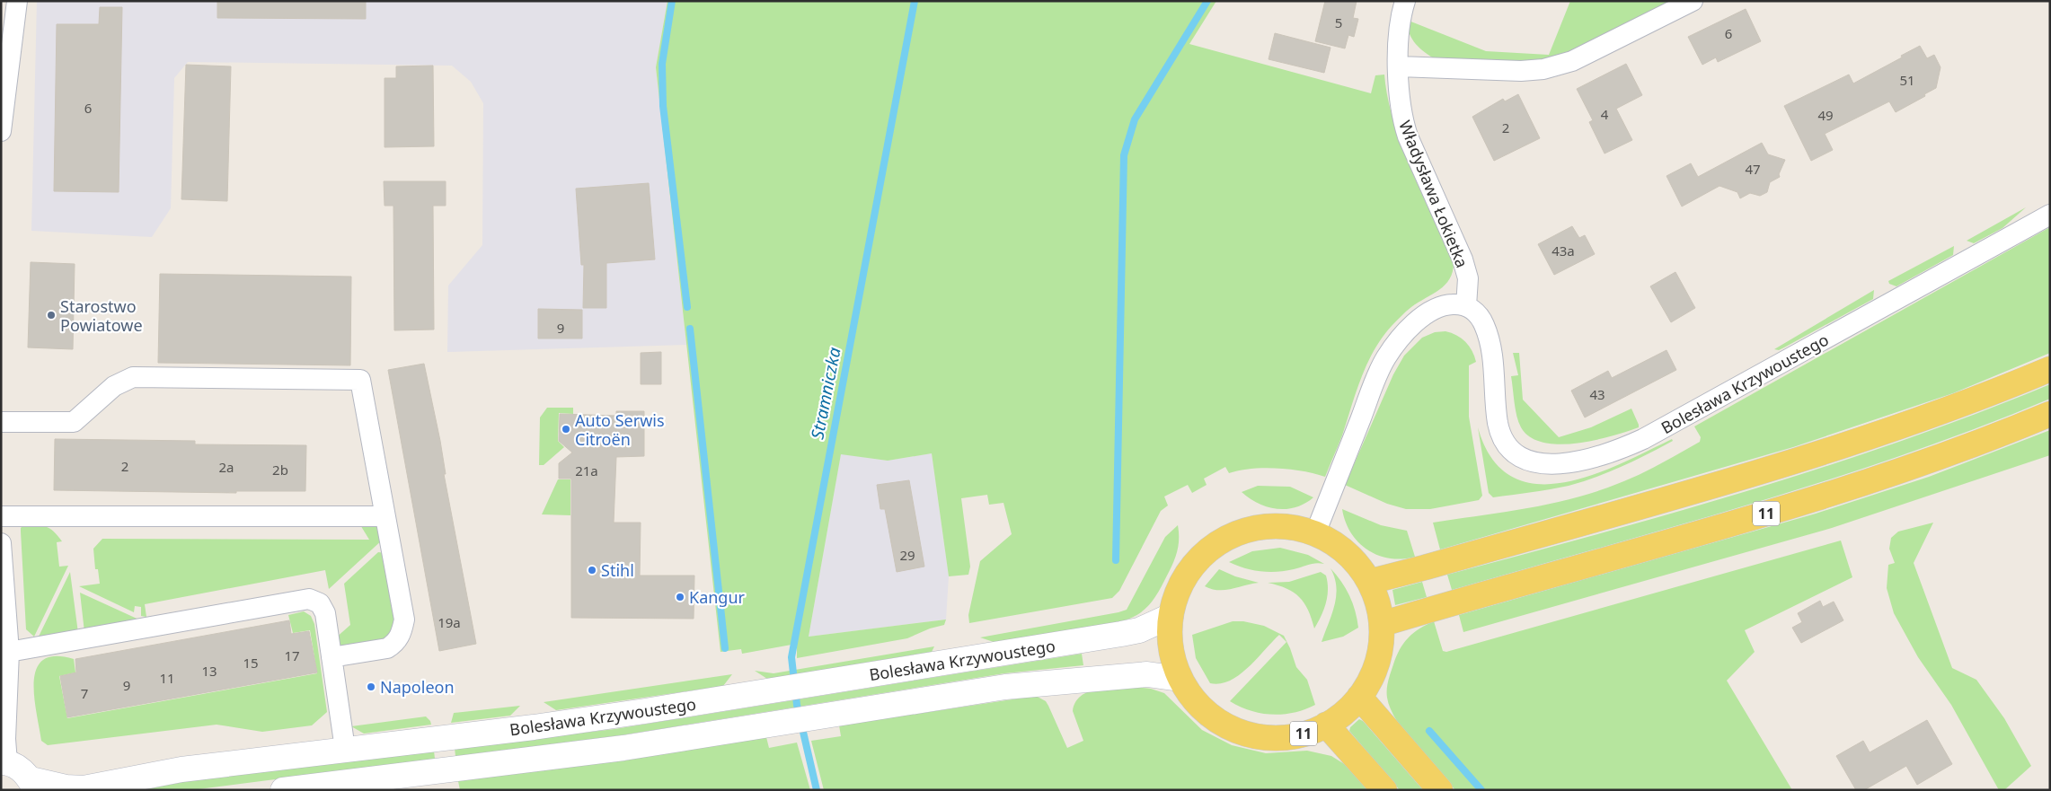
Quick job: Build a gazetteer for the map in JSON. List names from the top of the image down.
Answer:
{
  "streets": {
    "main road": ["Bolesława Krzywoustego", "11"],
    "street": ["Władysława Łokietka"]
  },
  "crossings": [
    ["Władysława Łokietka", "Bolesława Krzywoustego"],
    ["Bolesława Krzywoustego", "11"]
  ],
  "water": ["Stramniczka"],
  "places": [
    "Starostwo Powiatowe",
    "Auto Serwis Citroën",
    "Stihl",
    "Kangur",
    "Napoleon"
  ],
  "house_numbers": [
    "5",
    "6",
    "51",
    "6",
    "4",
    "49",
    "2",
    "47",
    "43a",
    "9",
    "43",
    "2",
    "2a",
    "2b",
    "21a",
    "29",
    "19a",
    "17",
    "15",
    "13",
    "11",
    "9",
    "7"
  ]
}
